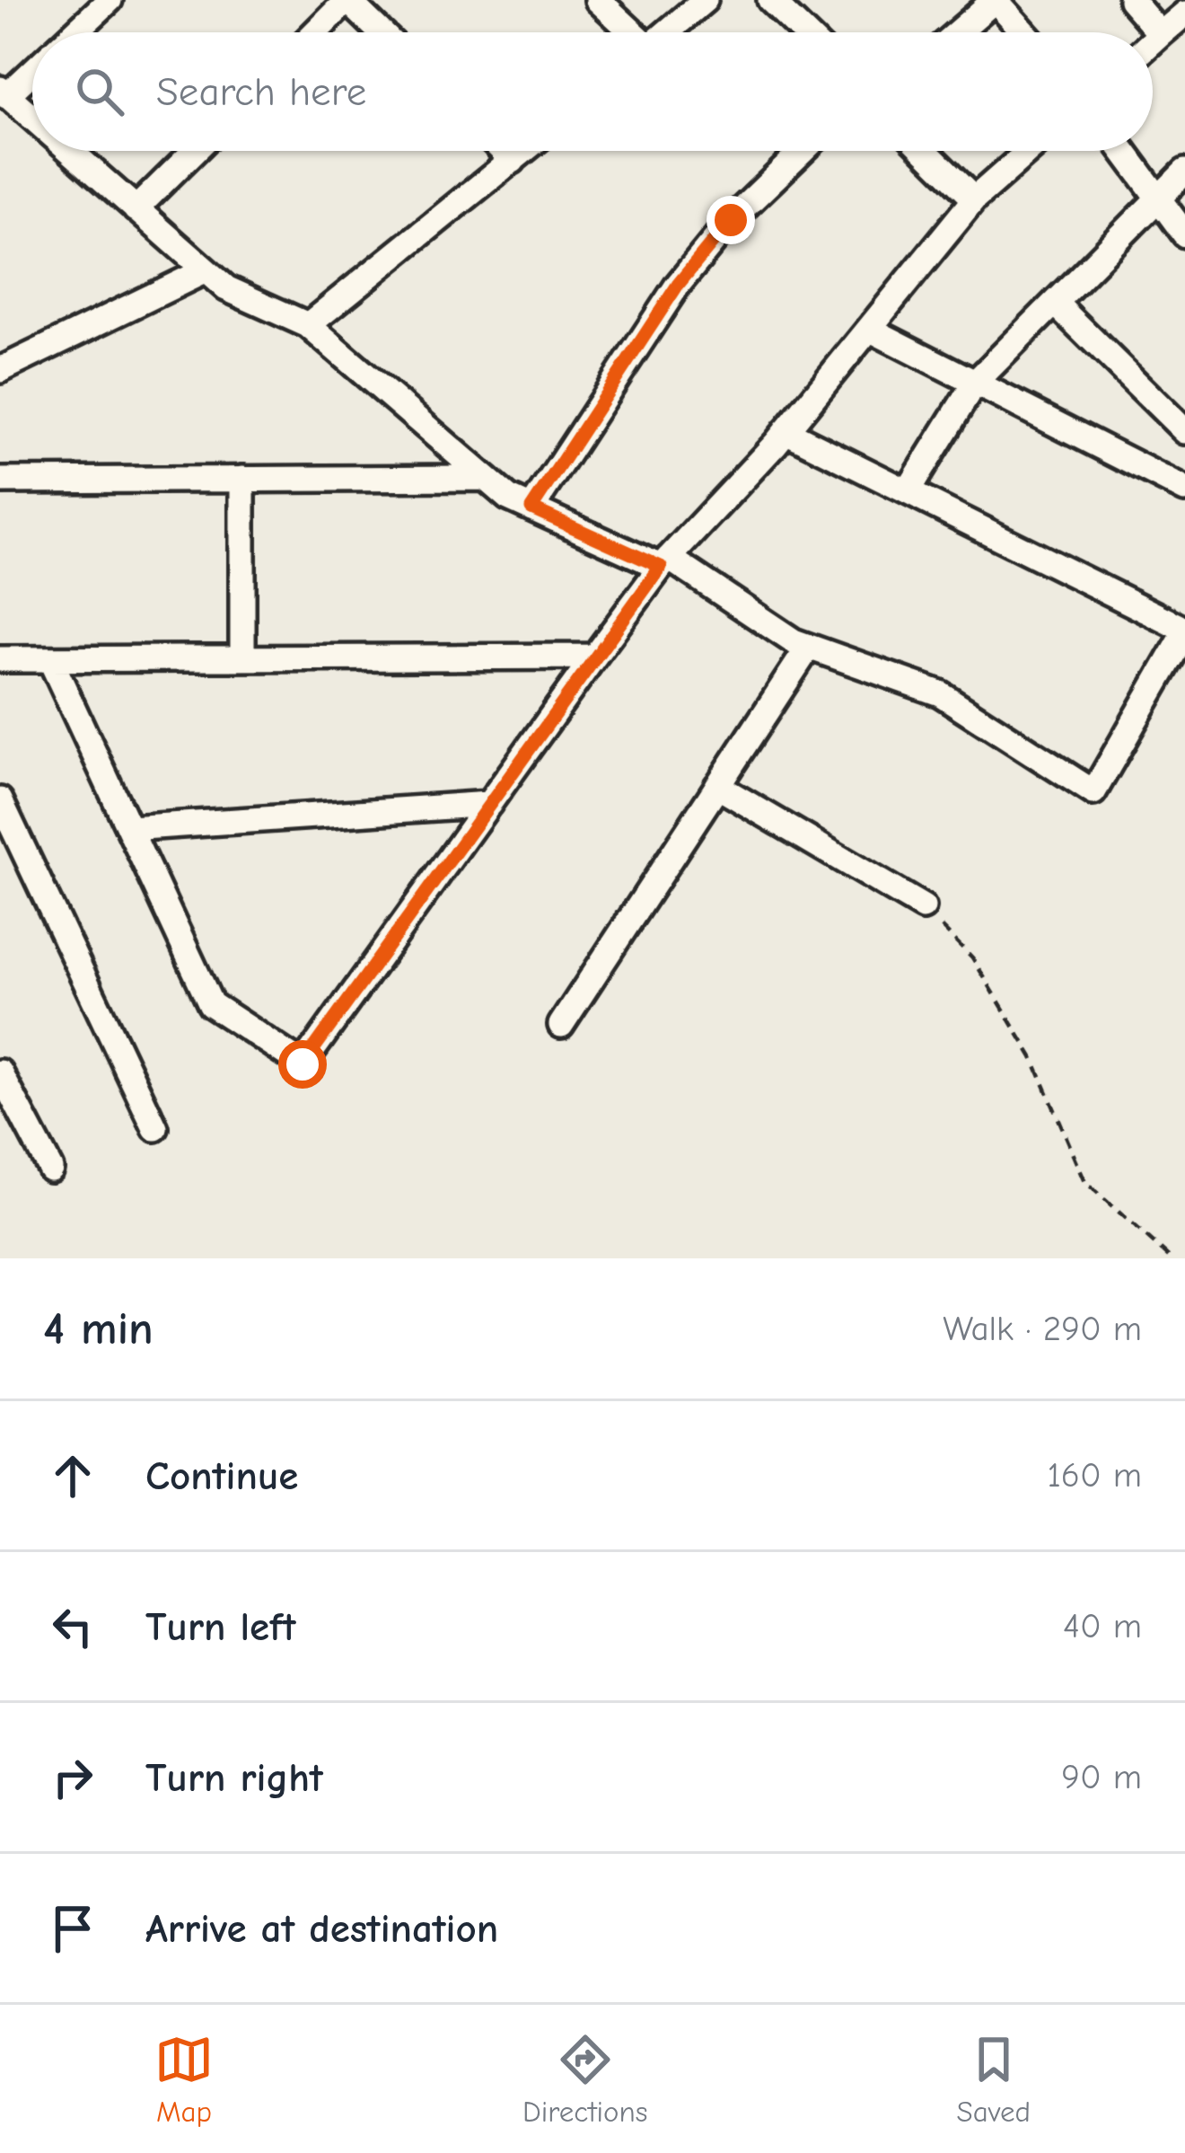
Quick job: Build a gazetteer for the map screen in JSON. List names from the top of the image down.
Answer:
{
  "page": {
    "search": "Search here",
    "heading": ["4 min", "Walk · 290 m"],
    "list": [
      ["Continue", "160 m"],
      ["Turn left", "40 m"],
      ["Turn right", "90 m"],
      "Arrive at destination"
    ],
    "nav": ["Map", "Directions", "Saved"]
  }
}
